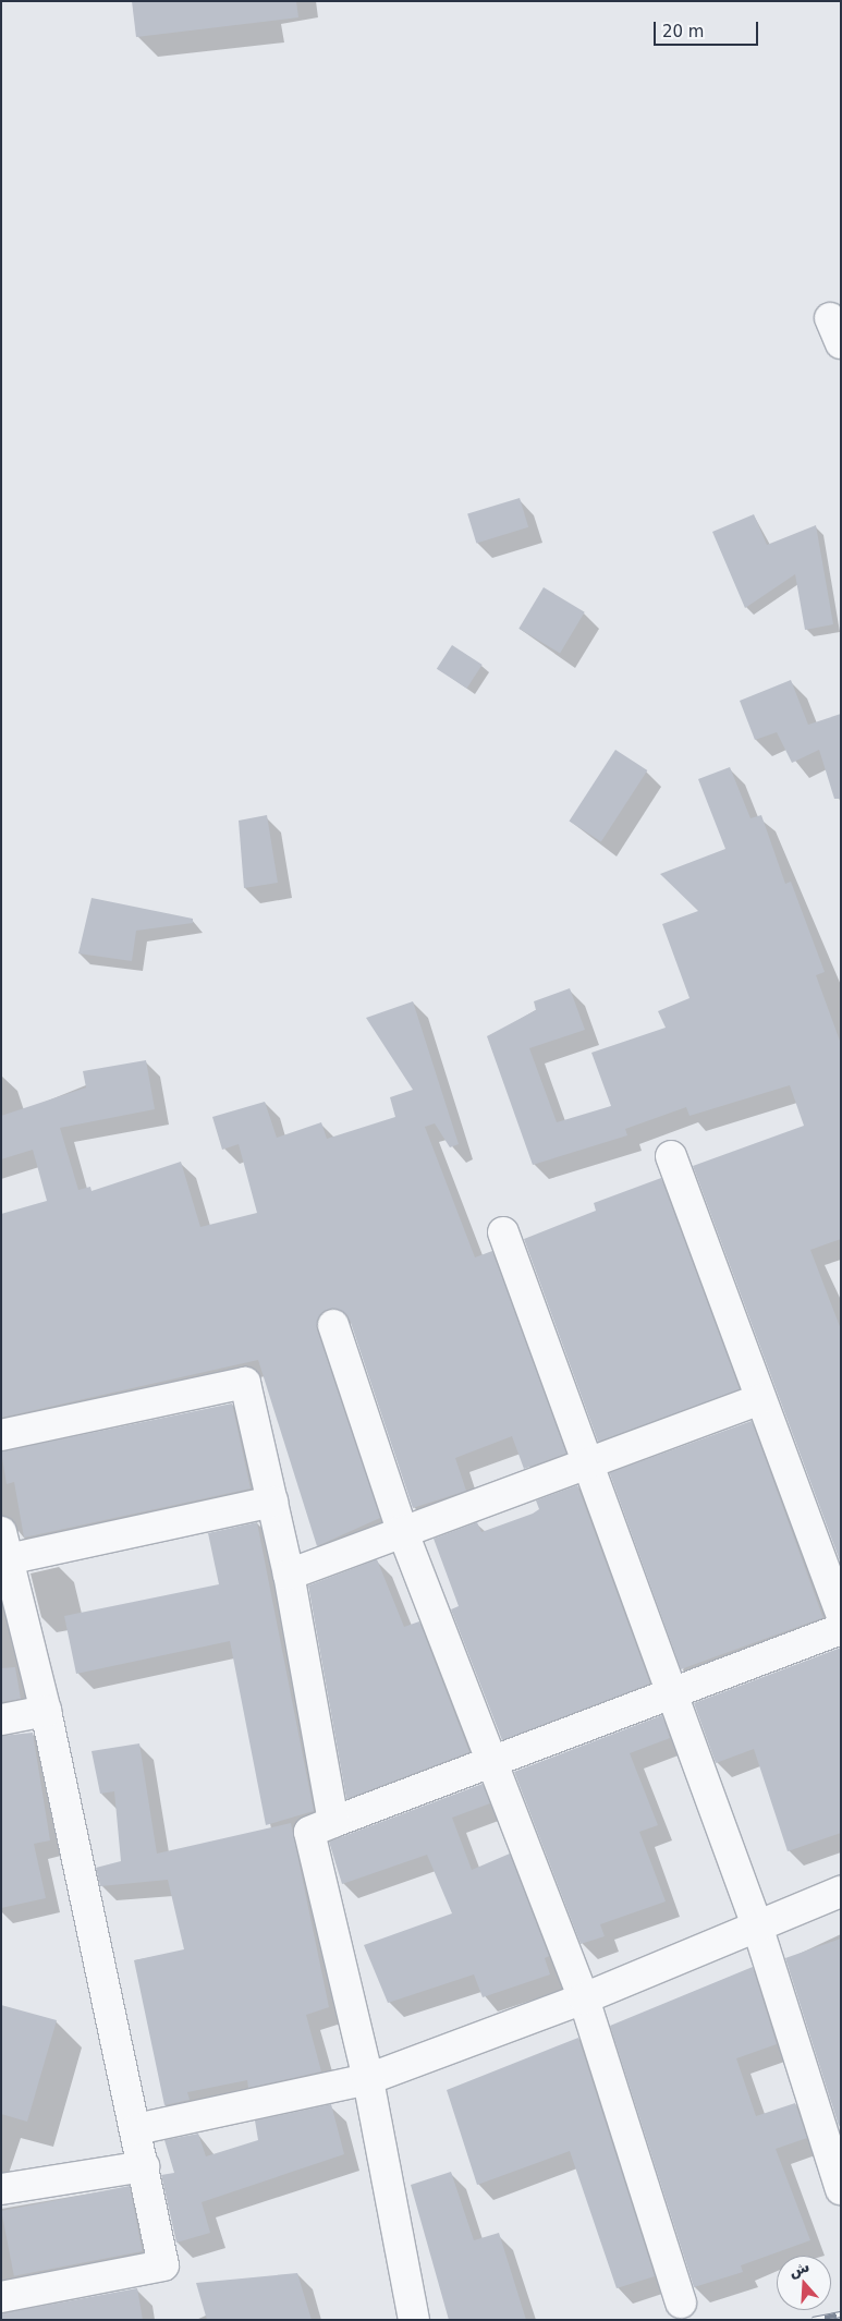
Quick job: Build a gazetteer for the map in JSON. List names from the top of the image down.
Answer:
{
  "scale_bar": "20 m",
  "north": "top"
}
